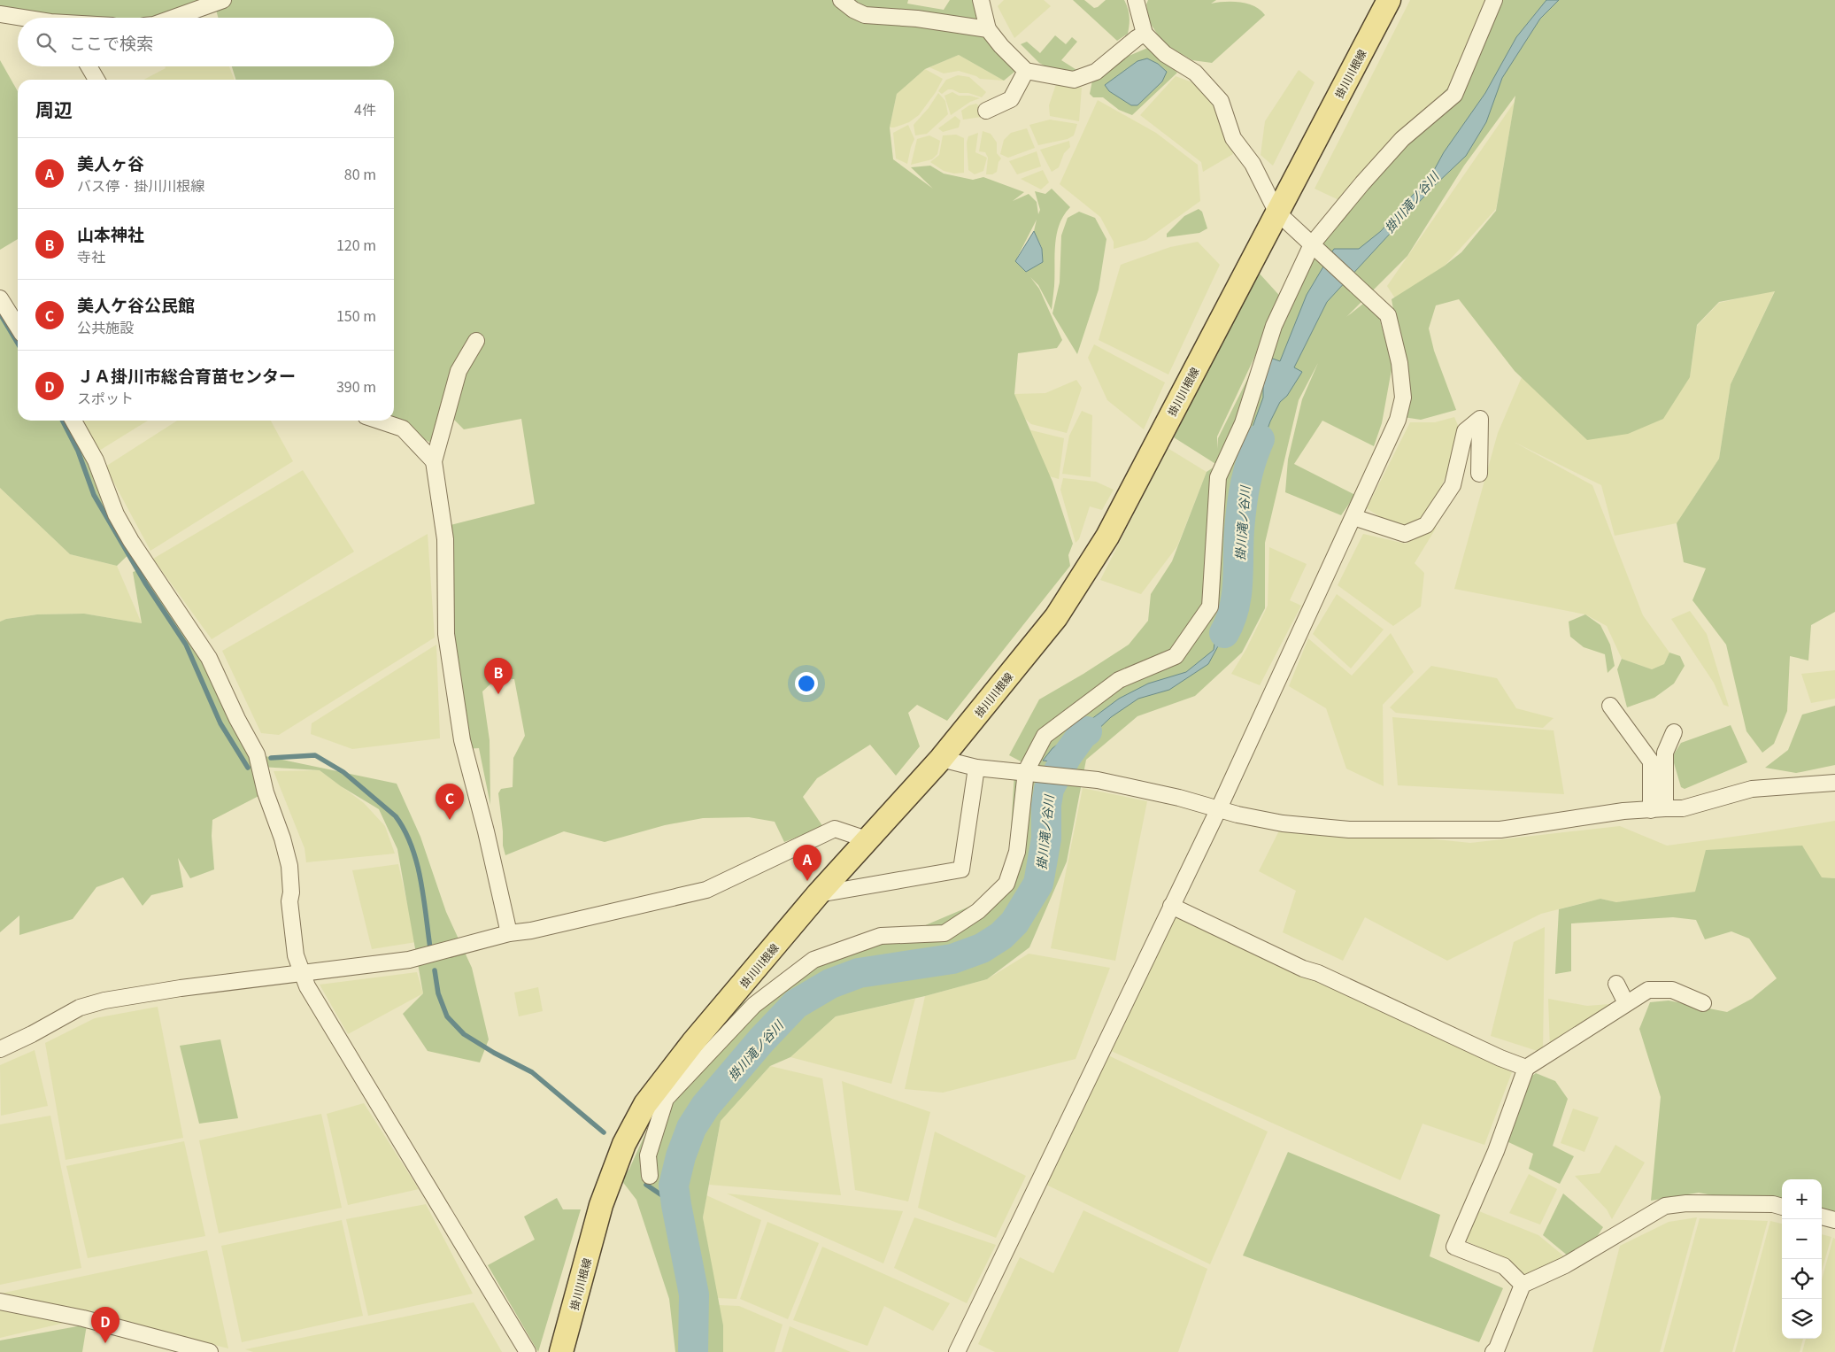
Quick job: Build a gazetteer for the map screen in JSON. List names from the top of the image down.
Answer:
{
  "streets": {
    "main road": ["掛川川根線"]
  },
  "water": ["掛川滝ノ谷川"],
  "page": {
    "search": "ここで検索",
    "heading": ["周辺", "4件"],
    "list": [
      {
        "mark": "A",
        "name": "美人ヶ谷",
        "note": "バス停 · 掛川川根線",
        "value": "80 m"
      },
      {
        "mark": "B",
        "name": "山本神社",
        "note": "寺社",
        "value": "120 m"
      },
      {
        "mark": "C",
        "name": "美人ケ谷公民館",
        "note": "公共施設",
        "value": "150 m"
      },
      {
        "mark": "D",
        "name": "ＪＡ掛川市総合育苗センター",
        "note": "スポット",
        "value": "390 m"
      }
    ],
    "pins": [
      "B",
      "C",
      "A",
      "D"
    ],
    "map_buttons": ["+", "−"]
  }
}
